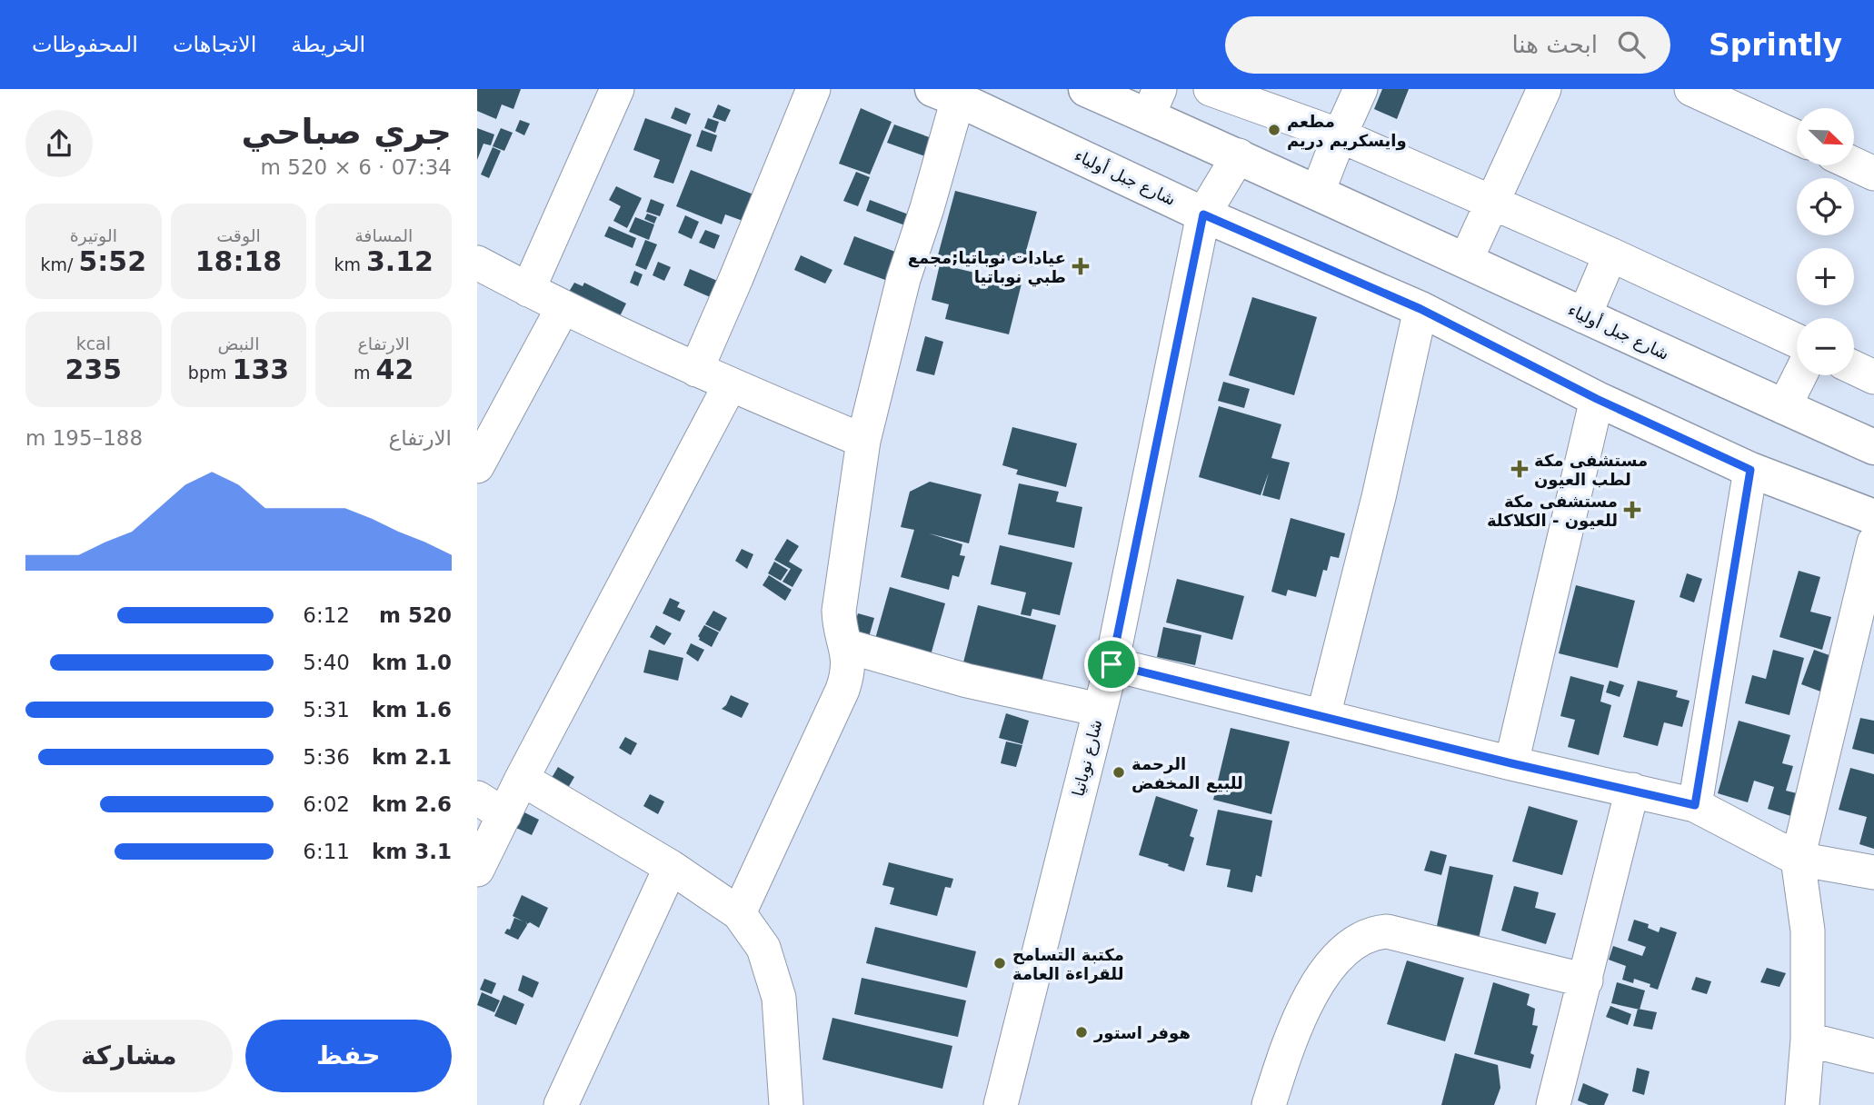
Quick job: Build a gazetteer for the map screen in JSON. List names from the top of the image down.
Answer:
{
  "streets": {
    "main road": ["شارع جبل أولياء"],
    "street": ["شارع نوباتيا"]
  },
  "crossings": [
    ["شارع جبل أولياء", "شارع نوباتيا"]
  ],
  "places": {
    "other": [
      "مطعم وايسكريم دريم",
      "الرحمة للبيع المخفض",
      "مكتبة التسامح للقراءة العامة",
      "هوفر استور"
    ],
    "health": ["عيادات نوباتيا;مجمع طبي نوباتيا", "مستشفى مكة لطب العيون", "مستشفى مكة للعيون - الكلاكلة"]
  },
  "north": "bottom right",
  "page": {
    "header": "Sprintly",
    "search": "ابحث هنا",
    "nav": ["الخريطة", "الاتجاهات", "المحفوظات"],
    "heading": ["جري صباحي", "07:34 · 6 × 520 m"],
    "map_buttons": ["+", "−"],
    "stats": [
      ["المسافة", "3.12 km"],
      ["الوقت", "18:18"],
      ["الوتيرة", "5:52 /km"],
      ["الارتفاع", "42 m"],
      ["النبض", "133 bpm"],
      ["kcal", "235"]
    ],
    "chart": ["الارتفاع", "188–195 m"],
    "list": [
      {
        "name": "520 m",
        "note": "6:12"
      },
      {
        "name": "1.0 km",
        "note": "5:40"
      },
      {
        "name": "1.6 km",
        "note": "5:31"
      },
      {
        "name": "2.1 km",
        "note": "5:36"
      },
      {
        "name": "2.6 km",
        "note": "6:02"
      },
      {
        "name": "3.1 km",
        "note": "6:11"
      }
    ],
    "buttons": ["حفظ", "مشاركة"]
  }
}
